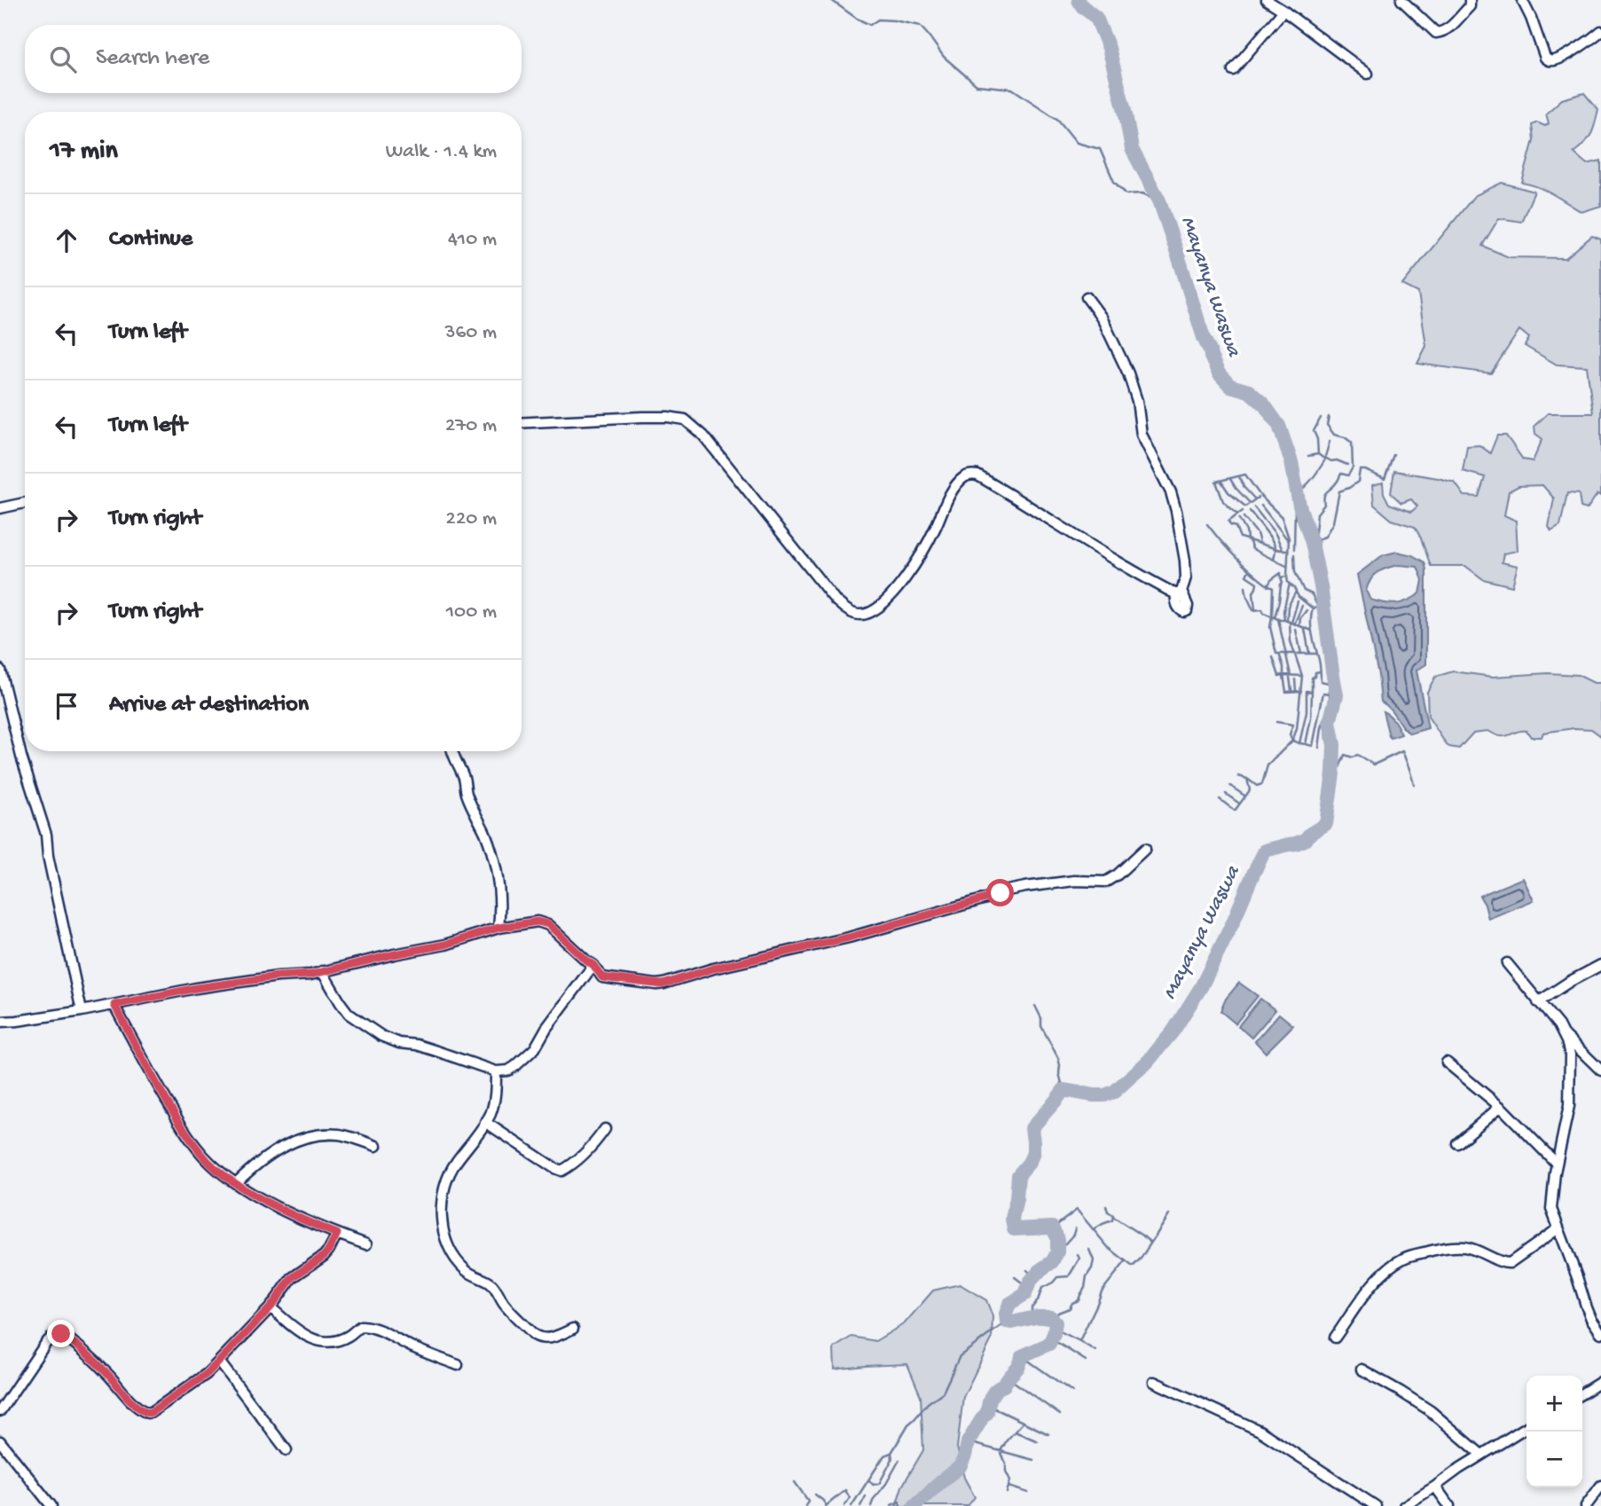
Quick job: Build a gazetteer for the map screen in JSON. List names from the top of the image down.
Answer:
{
  "water": ["Mayanya Waswa"],
  "page": {
    "search": "Search here",
    "heading": ["17 min", "Walk · 1.4 km"],
    "list": [
      ["Continue", "410 m"],
      ["Turn left", "360 m"],
      ["Turn left", "270 m"],
      ["Turn right", "220 m"],
      ["Turn right", "100 m"],
      "Arrive at destination"
    ],
    "map_buttons": ["+", "−"]
  }
}
